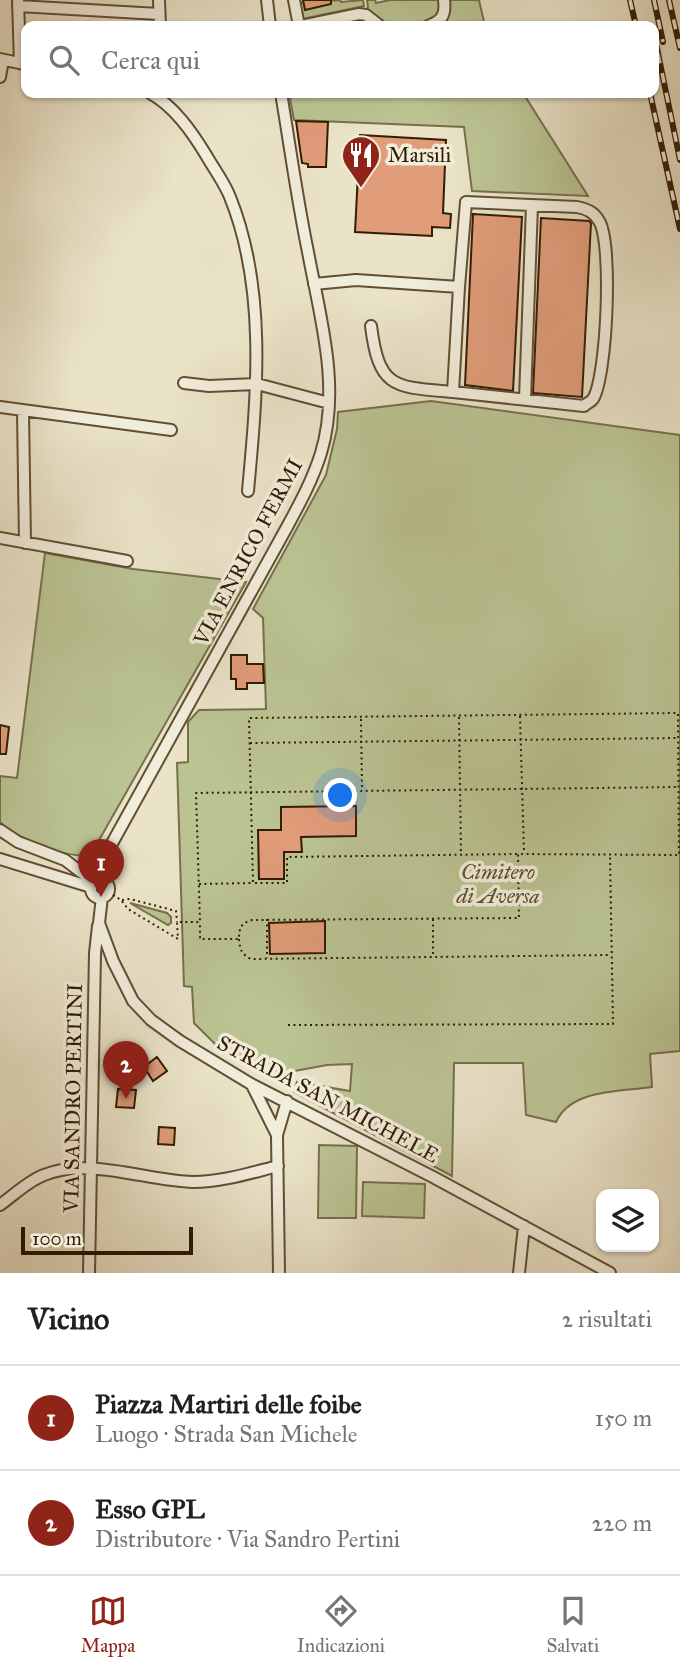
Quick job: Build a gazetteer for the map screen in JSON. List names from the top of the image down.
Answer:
{
  "streets": {
    "street": ["VIA ENRICO FERMI", "VIA SANDRO PERTINI", "STRADA SAN MICHELE"]
  },
  "crossings": [
    ["VIA SANDRO PERTINI", "STRADA SAN MICHELE"]
  ],
  "parks": ["Cimitero di Aversa"],
  "places": {
    "restaurant": ["Marsili"]
  },
  "scale_bar": "100 m",
  "page": {
    "search": "Cerca qui",
    "pins": ["1", "2"],
    "scale": "100 m",
    "heading": ["Vicino", "2 risultati"],
    "list": [
      {
        "mark": "1",
        "name": "Piazza Martiri delle foibe",
        "note": "Luogo · Strada San Michele",
        "value": "150 m"
      },
      {
        "mark": "2",
        "name": "Esso GPL",
        "note": "Distributore · Via Sandro Pertini",
        "value": "220 m"
      }
    ],
    "nav": ["Mappa", "Indicazioni", "Salvati"]
  }
}
